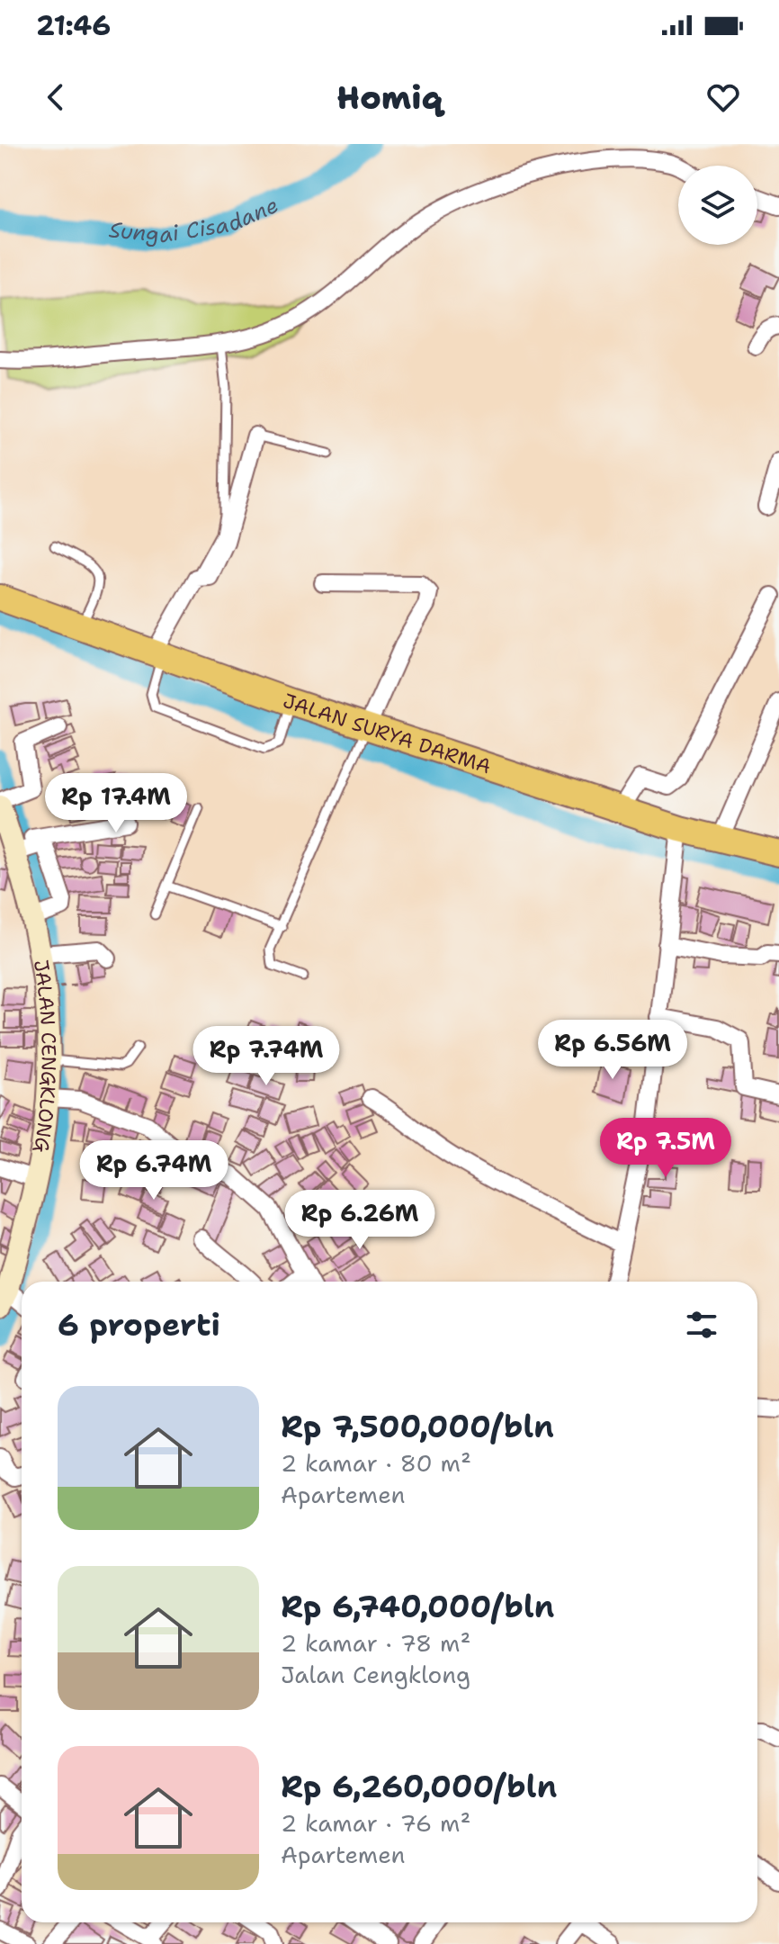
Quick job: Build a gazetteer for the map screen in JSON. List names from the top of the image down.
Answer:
{
  "streets": {
    "main road": ["JALAN SURYA DARMA", "JALAN CENGKLONG"]
  },
  "water": ["Sungai Cisadane"],
  "page": {
    "status": "21:46",
    "header": "Homiq",
    "price": [
      "Rp 17.4M",
      "Rp 6.56M",
      "Rp 7.74M",
      "Rp 7.5M",
      "Rp 6.74M",
      "Rp 6.26M"
    ],
    "heading": "6 properti",
    "list": [
      {
        "name": "Rp 7,500,000/bln",
        "note": "2 kamar · 80 m² · Apartemen"
      },
      {
        "name": "Rp 6,740,000/bln",
        "note": "2 kamar · 78 m² · Jalan Cengklong"
      },
      {
        "name": "Rp 6,260,000/bln",
        "note": "2 kamar · 76 m² · Apartemen"
      }
    ]
  }
}
